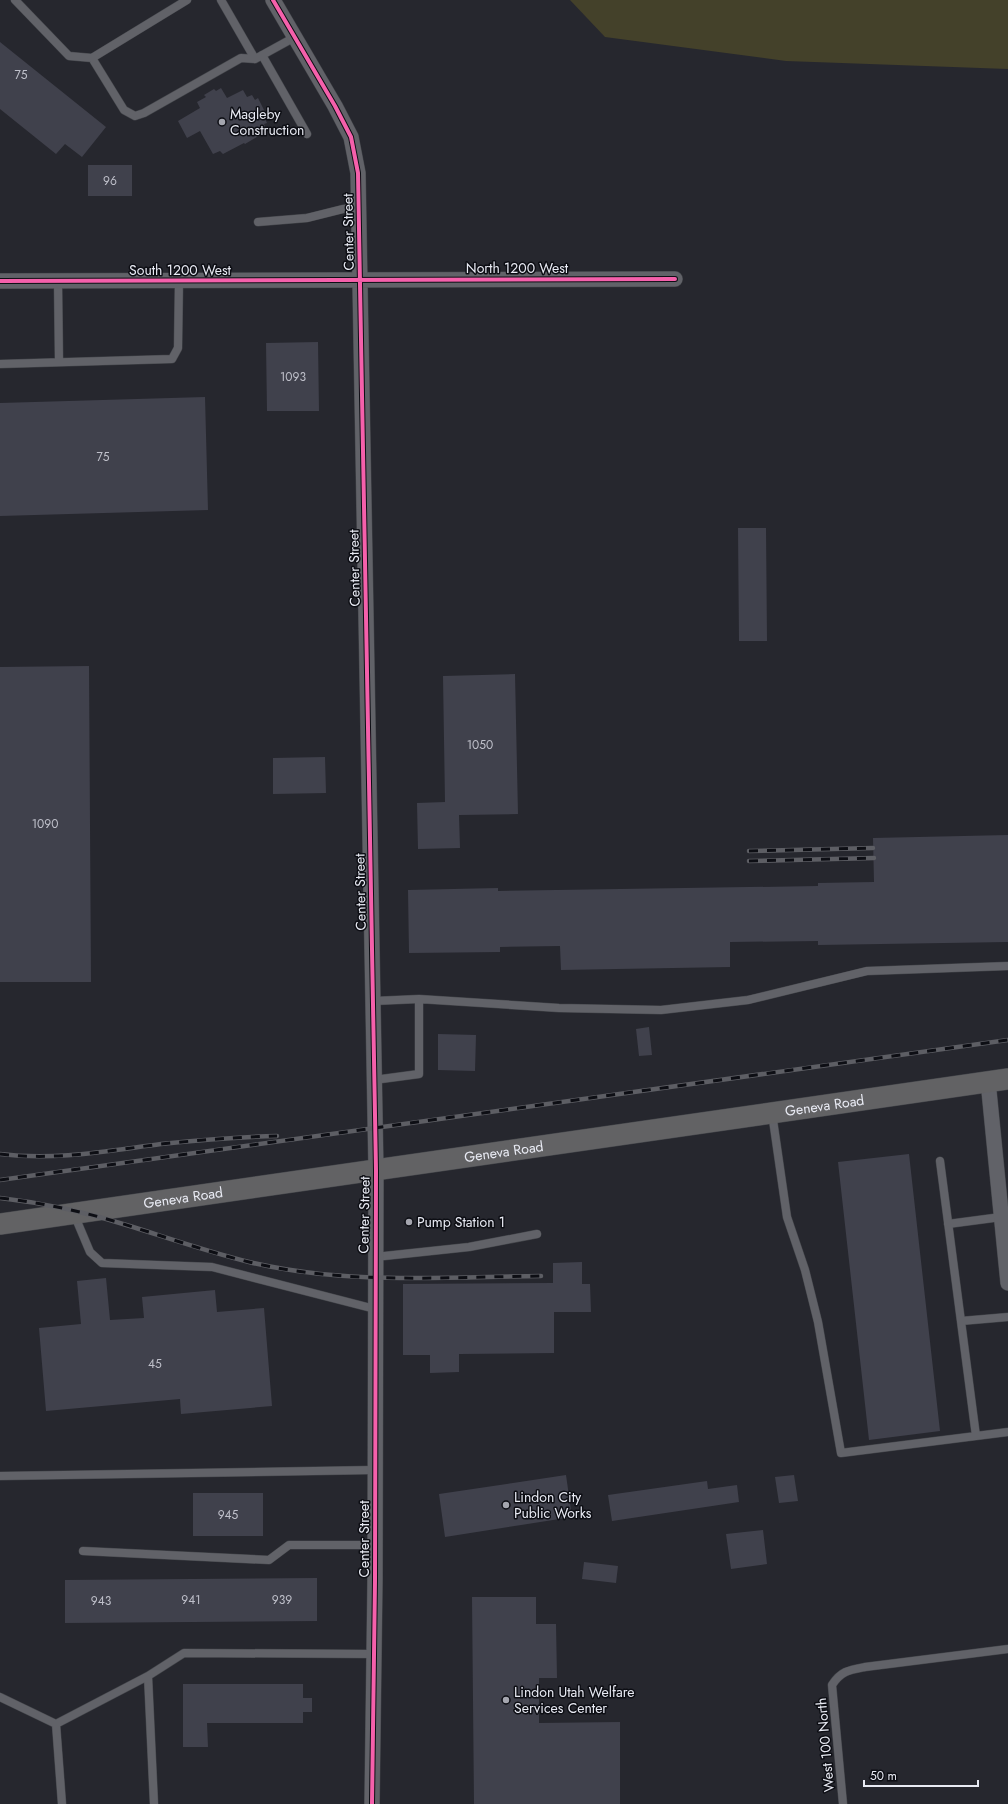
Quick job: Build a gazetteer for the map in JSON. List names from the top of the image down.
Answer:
{
  "streets": {
    "main road": ["Geneva Road"],
    "street": ["Center Street", "North 1200 West", "South 1200 West"],
    "lane": ["West 100 North"]
  },
  "crossings": [
    ["Center Street", "North 1200 West"],
    ["Center Street", "South 1200 West"],
    ["Center Street", "Geneva Road"],
    ["North 1200 West", "South 1200 West"]
  ],
  "places": [
    "Magleby Construction",
    "Pump Station 1",
    "Lindon City Public Works",
    "Lindon Utah Welfare Services Center"
  ],
  "house_numbers": [
    "75",
    "96",
    "1093",
    "75",
    "1050",
    "1090",
    "45",
    "945",
    "941",
    "939",
    "943"
  ],
  "scale_bar": "50 m"
}
